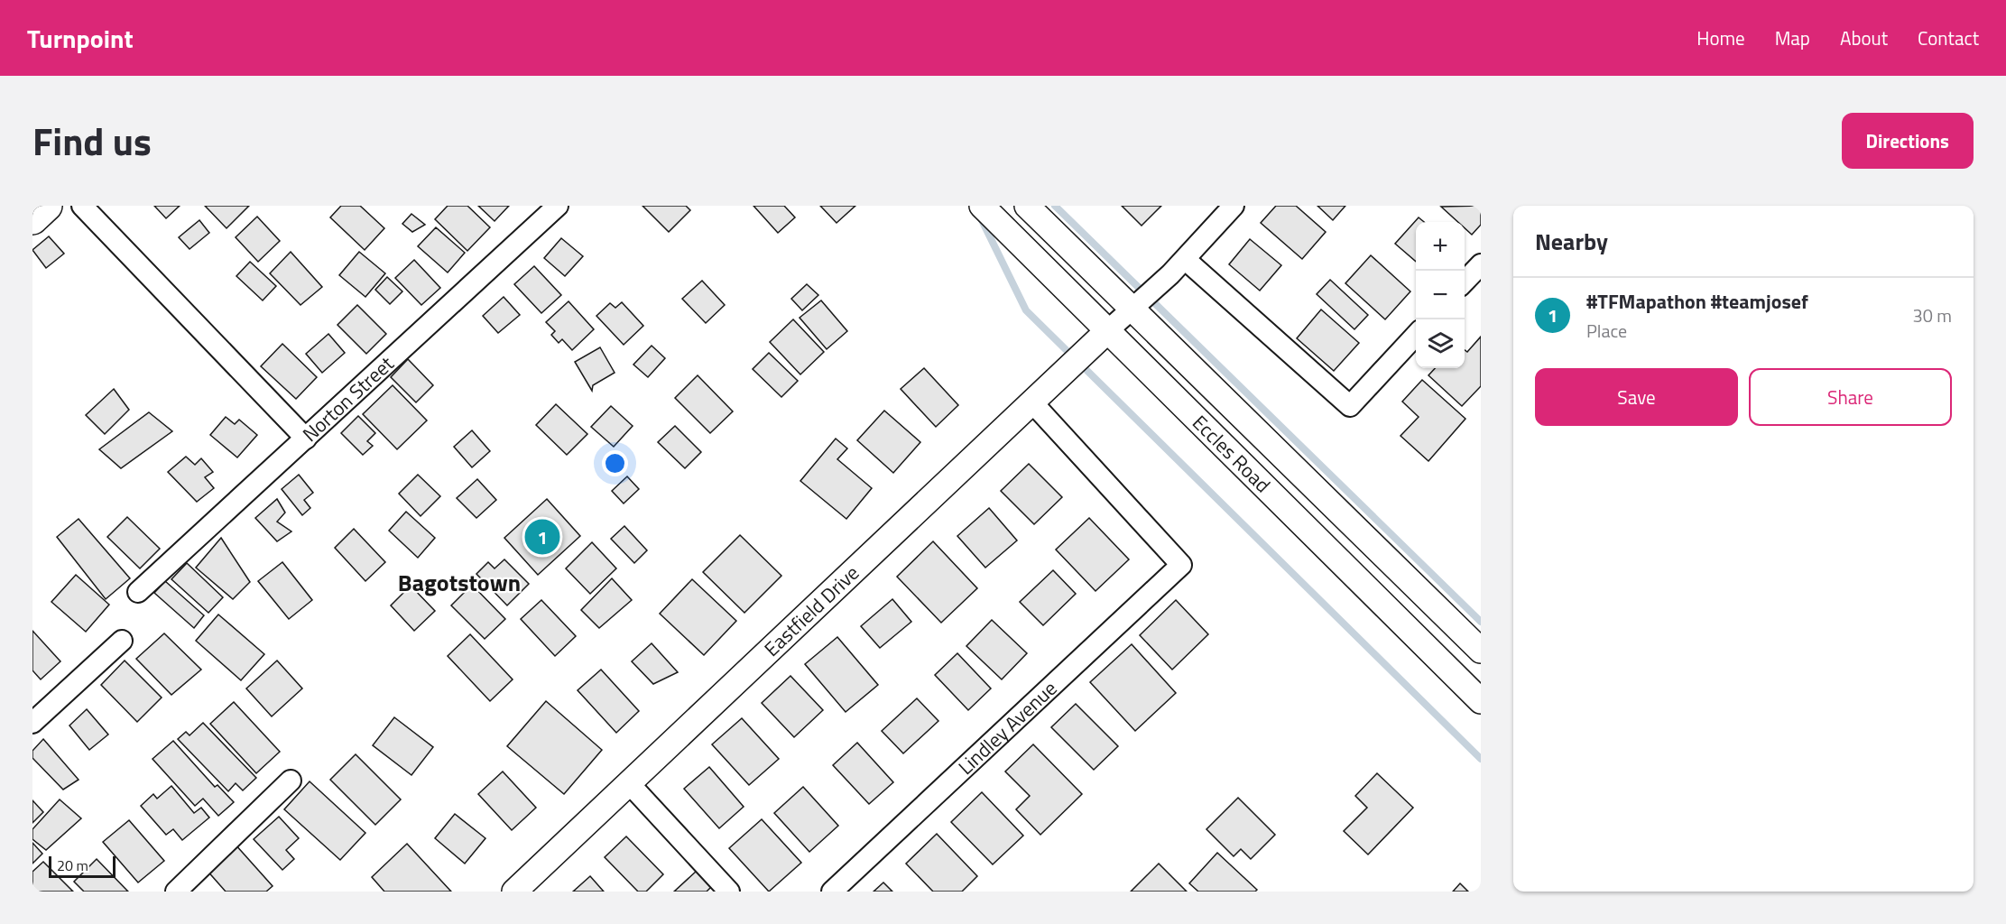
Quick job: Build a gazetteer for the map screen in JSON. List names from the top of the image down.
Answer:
{
  "streets": {
    "street": [
      "Norton Street",
      "Eccles Road",
      "Eastfield Drive",
      "Lindley Avenue"
    ]
  },
  "crossings": [
    ["Eccles Road", "Eastfield Drive"],
    ["Eastfield Drive", "Lindley Avenue"]
  ],
  "districts": ["Bagotstown"],
  "scale_bar": "20 m",
  "page": {
    "header": "Turnpoint",
    "nav": [
      "Home",
      "Map",
      "About",
      "Contact"
    ],
    "title": "Find us",
    "buttons": [
      "Directions",
      ["Save", "Share"]
    ],
    "heading": "Nearby",
    "map_buttons": ["+", "−"],
    "list": [
      {
        "mark": "1",
        "name": "#TFMapathon #teamjosef",
        "note": "Place",
        "value": "30 m"
      }
    ],
    "pins": "1",
    "scale": "20 m"
  }
}
